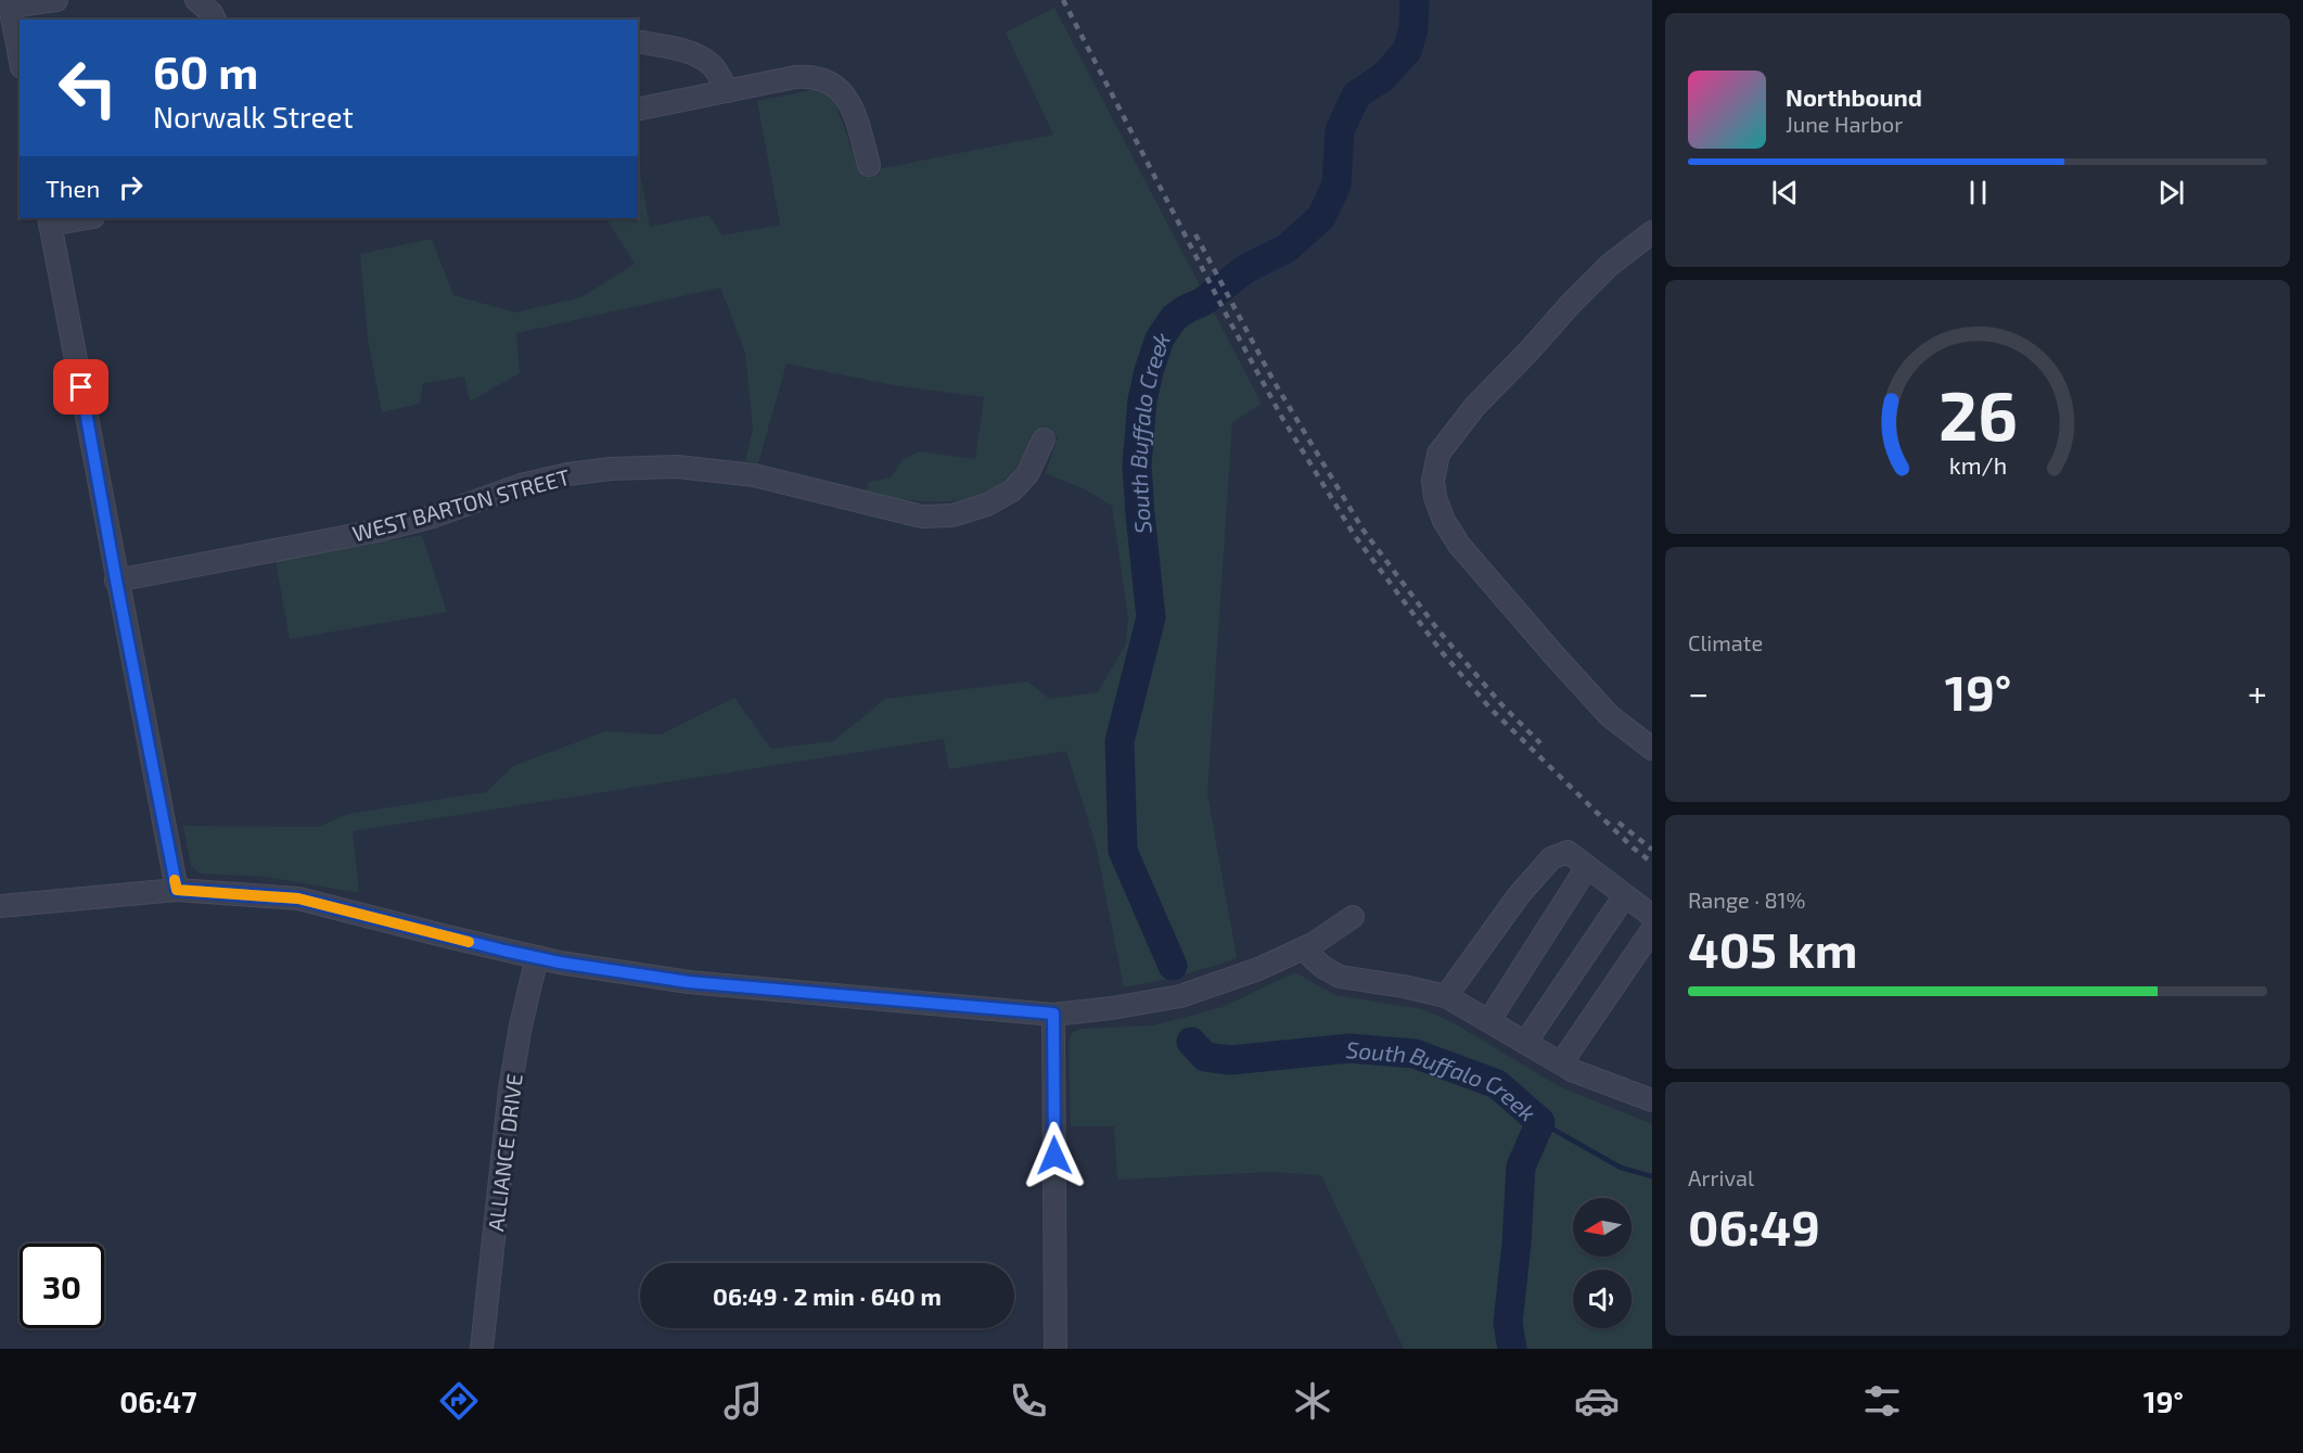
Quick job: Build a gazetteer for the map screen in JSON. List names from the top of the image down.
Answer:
{
  "streets": {
    "street": ["WEST BARTON STREET", "ALLIANCE DRIVE"]
  },
  "water": ["South Buffalo Creek"],
  "north": "left",
  "page": {
    "turn": ["60 m", "Norwalk Street"],
    "song": ["Northbound", "June Harbor"],
    "then": "Then",
    "tile": [
      "Climate",
      ["Range · 81%", "405 km"],
      ["Arrival", "06:49"]
    ],
    "heat": ["−", "19°", "+"],
    "limit": "30",
    "trip": "06:49 · 2 min · 640 m",
    "tabs": ["06:47", "19°"],
    "gauge": ["26", "km/h"]
  }
}
